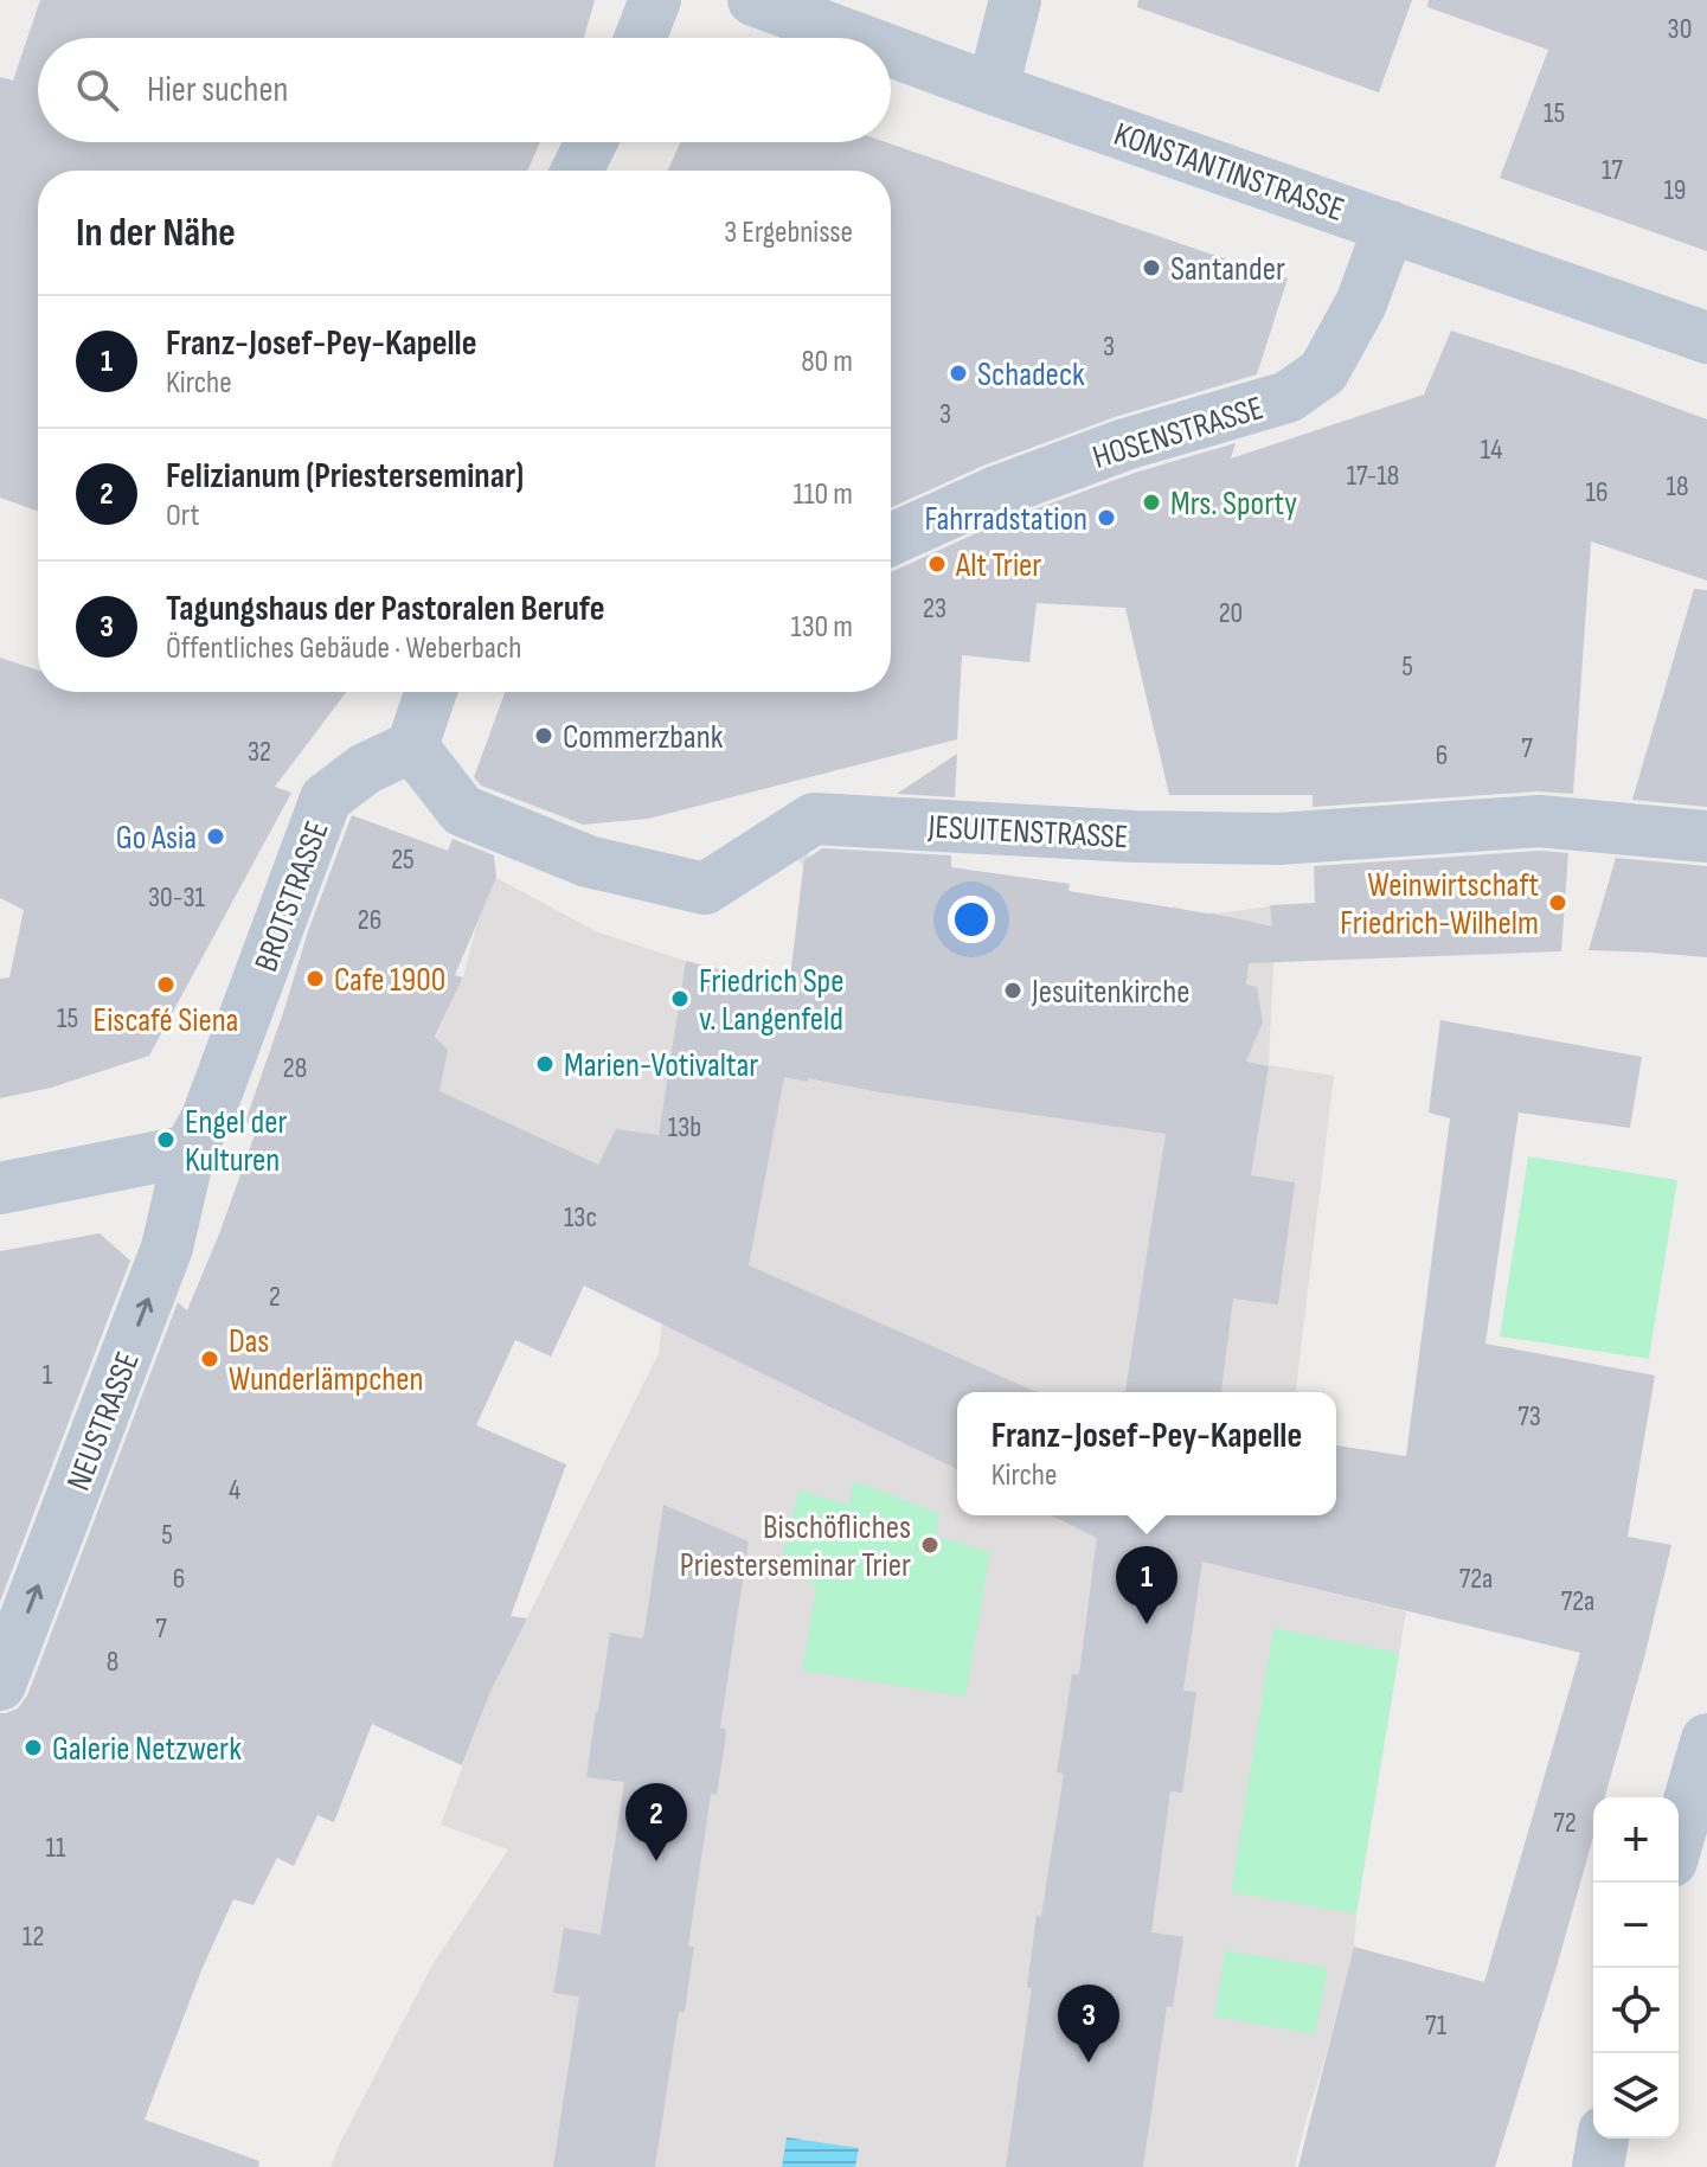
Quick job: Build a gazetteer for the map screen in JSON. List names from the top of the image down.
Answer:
{
  "streets": {
    "street": [
      "KONSTANTINSTRASSE",
      "HOSENSTRASSE",
      "JESUITENSTRASSE",
      "BROTSTRASSE",
      "NEUSTRASSE"
    ]
  },
  "crossings": [
    ["KONSTANTINSTRASSE", "HOSENSTRASSE"],
    ["JESUITENSTRASSE", "BROTSTRASSE"],
    ["BROTSTRASSE", "NEUSTRASSE"]
  ],
  "one_way": ["NEUSTRASSE"],
  "places": [
    "Santander",
    "Schadeck",
    "Mrs. Sporty",
    "Fahrradstation",
    "Alt Trier",
    "Commerzbank",
    "Go Asia",
    "Weinwirtschaft Friedrich-Wilhelm",
    "Cafe 1900",
    "Eiscafé Siena",
    "Jesuitenkirche",
    "Friedrich Spe v. Langenfeld",
    "Marien-Votivaltar",
    "Engel der Kulturen",
    "Das Wunderlämpchen",
    "Bischöfliches Priesterseminar Trier",
    "Galerie Netzwerk"
  ],
  "house_numbers": [
    "30",
    "15",
    "17",
    "19",
    "3",
    "3",
    "14",
    "17-18",
    "18",
    "16",
    "23",
    "20",
    "5",
    "7",
    "32",
    "6",
    "25",
    "30-31",
    "26",
    "15",
    "28",
    "13b",
    "13c",
    "2",
    "1",
    "73",
    "4",
    "5",
    "6",
    "72a",
    "72a",
    "7",
    "8",
    "72",
    "11",
    "12",
    "71"
  ],
  "page": {
    "search": "Hier suchen",
    "heading": ["In der Nähe", "3 Ergebnisse"],
    "list": [
      {
        "mark": "1",
        "name": "Franz-Josef-Pey-Kapelle",
        "note": "Kirche",
        "value": "80 m"
      },
      {
        "mark": "2",
        "name": "Felizianum (Priesterseminar)",
        "note": "Ort",
        "value": "110 m"
      },
      {
        "mark": "3",
        "name": "Tagungshaus der Pastoralen Berufe",
        "note": "Öffentliches Gebäude · Weberbach",
        "value": "130 m"
      }
    ],
    "popup": ["Franz-Josef-Pey-Kapelle", "Kirche"],
    "pins": ["1", "2", "3"],
    "map_buttons": ["+", "−"]
  }
}
